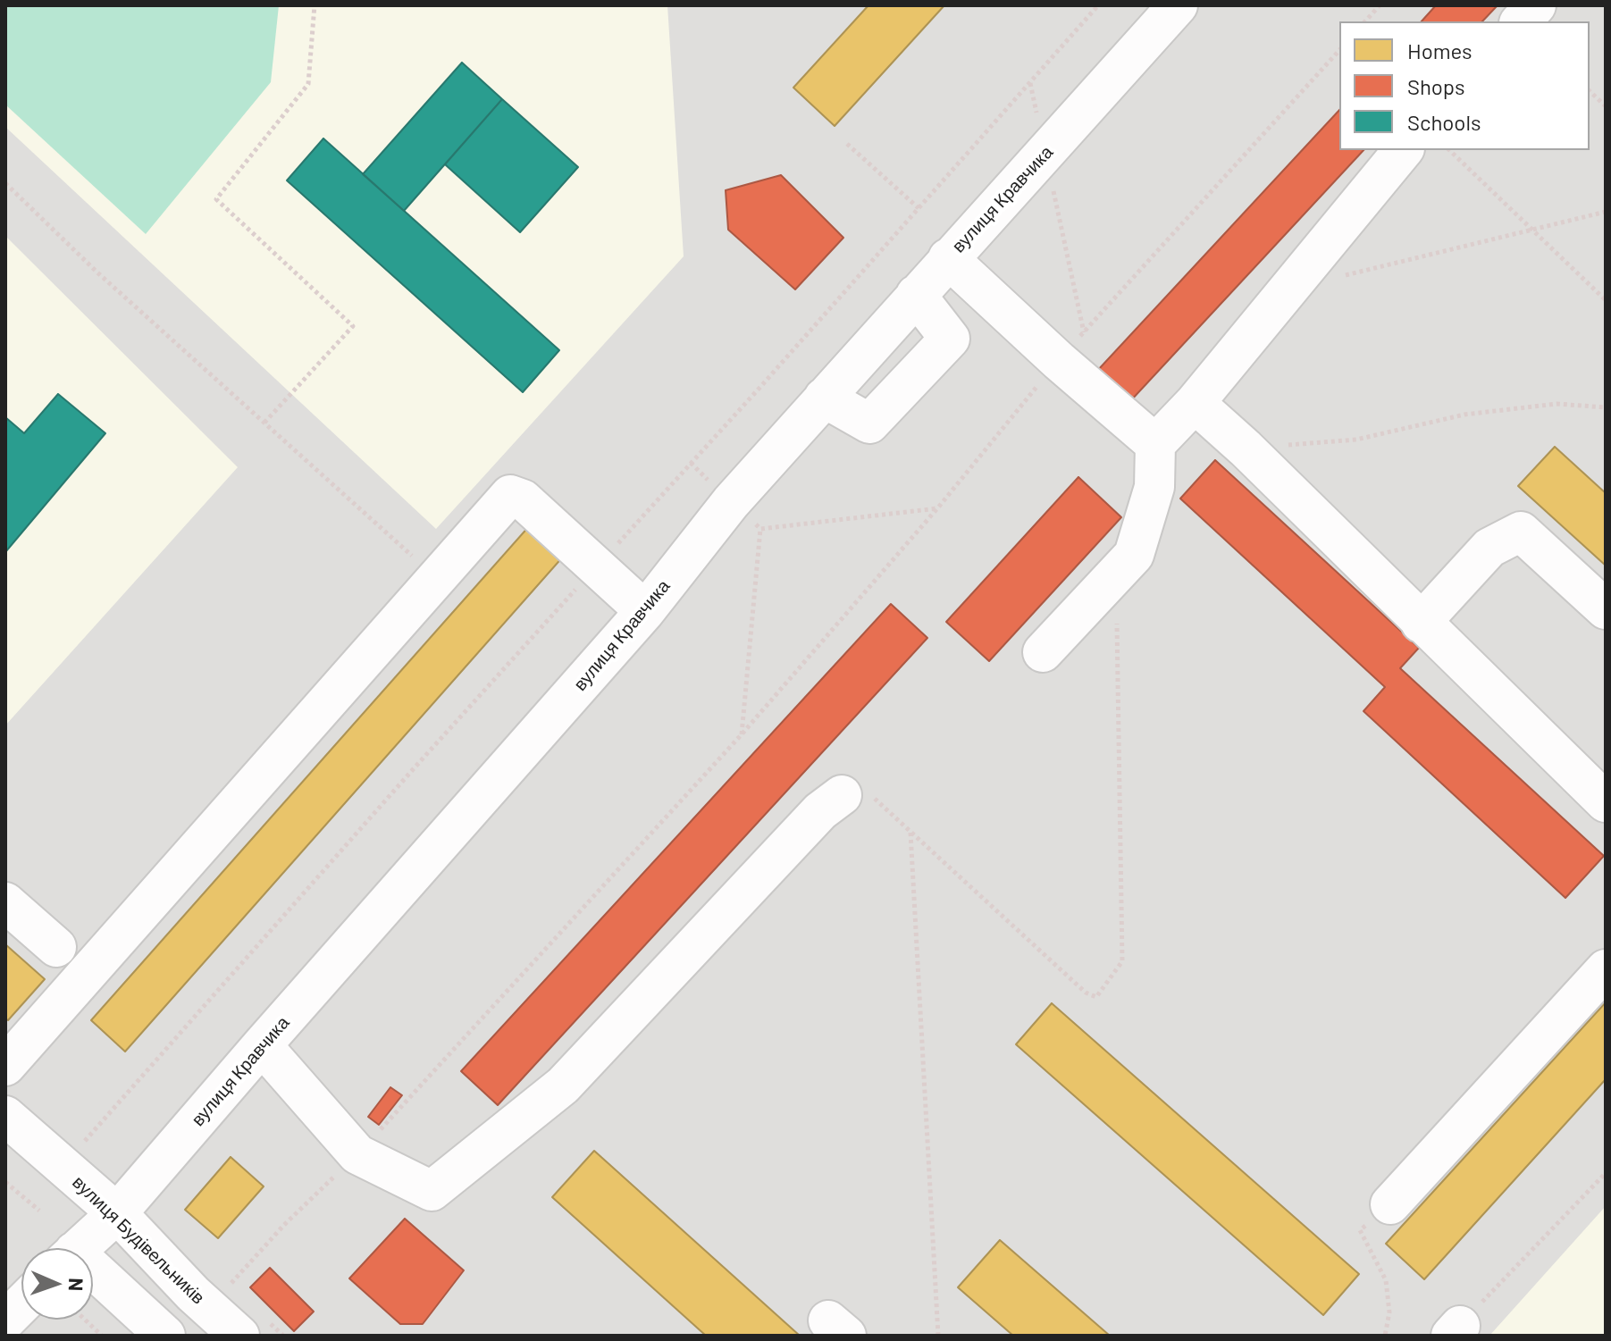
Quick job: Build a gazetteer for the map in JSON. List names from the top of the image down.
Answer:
{
  "streets": {
    "street": ["вулиця Кравчика", "вулиця Будівельників"]
  },
  "crossings": [
    ["вулиця Кравчика", "вулиця Будівельників"]
  ],
  "legend": ["Homes", "Shops", "Schools"],
  "north": "right"
}
